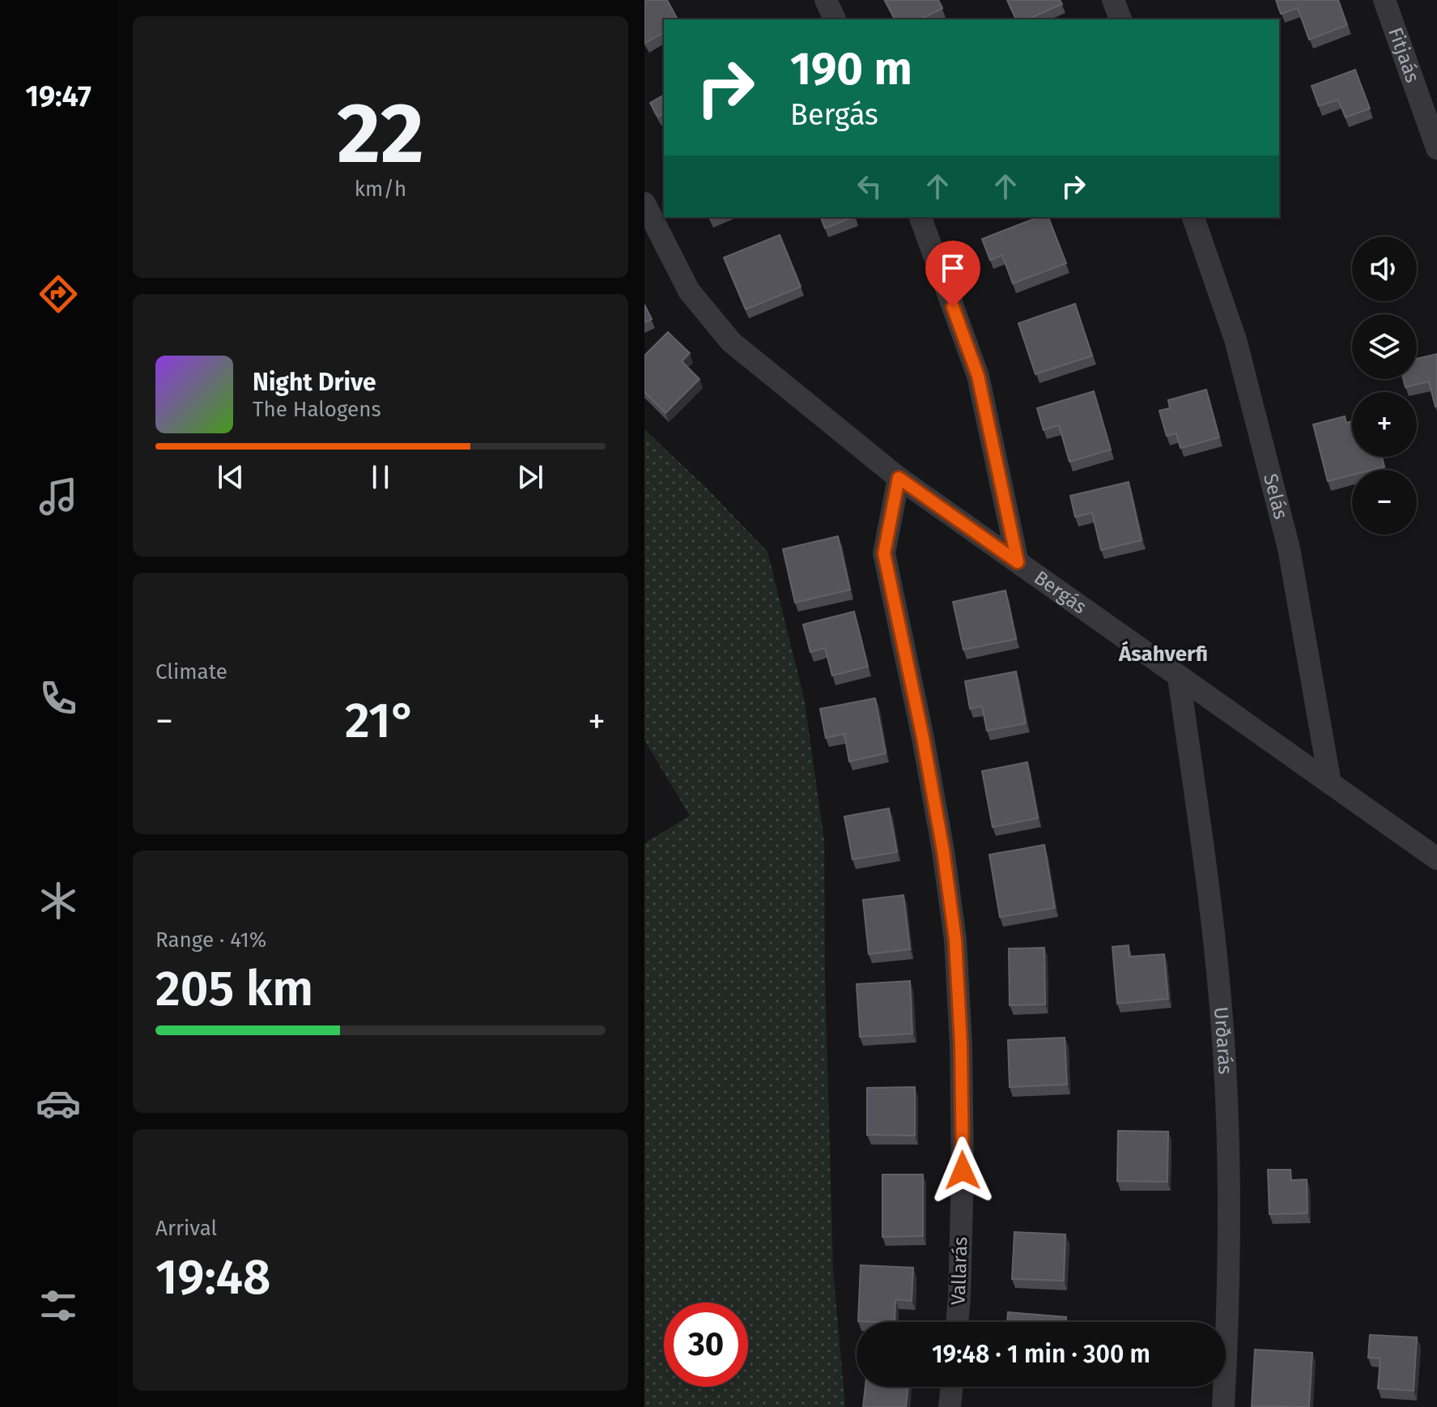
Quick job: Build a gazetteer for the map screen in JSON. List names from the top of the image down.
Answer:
{
  "streets": {
    "street": [
      "Fitjaás",
      "Selás",
      "Bergás",
      "Urðarás",
      "Vallarás"
    ]
  },
  "crossings": [
    ["Selás", "Bergás"],
    ["Bergás", "Urðarás"],
    ["Bergás", "Vallarás"]
  ],
  "districts": ["Ásahverfi"],
  "page": {
    "tabs": "19:47",
    "tile": [
      ["22", "km/h"],
      "Climate",
      ["Range · 41%", "205 km"],
      ["Arrival", "19:48"]
    ],
    "turn": ["190 m", "Bergás"],
    "map_buttons": ["+", "−"],
    "song": ["Night Drive", "The Halogens"],
    "heat": ["−", "21°", "+"],
    "limit": "30",
    "trip": "19:48 · 1 min · 300 m"
  }
}
